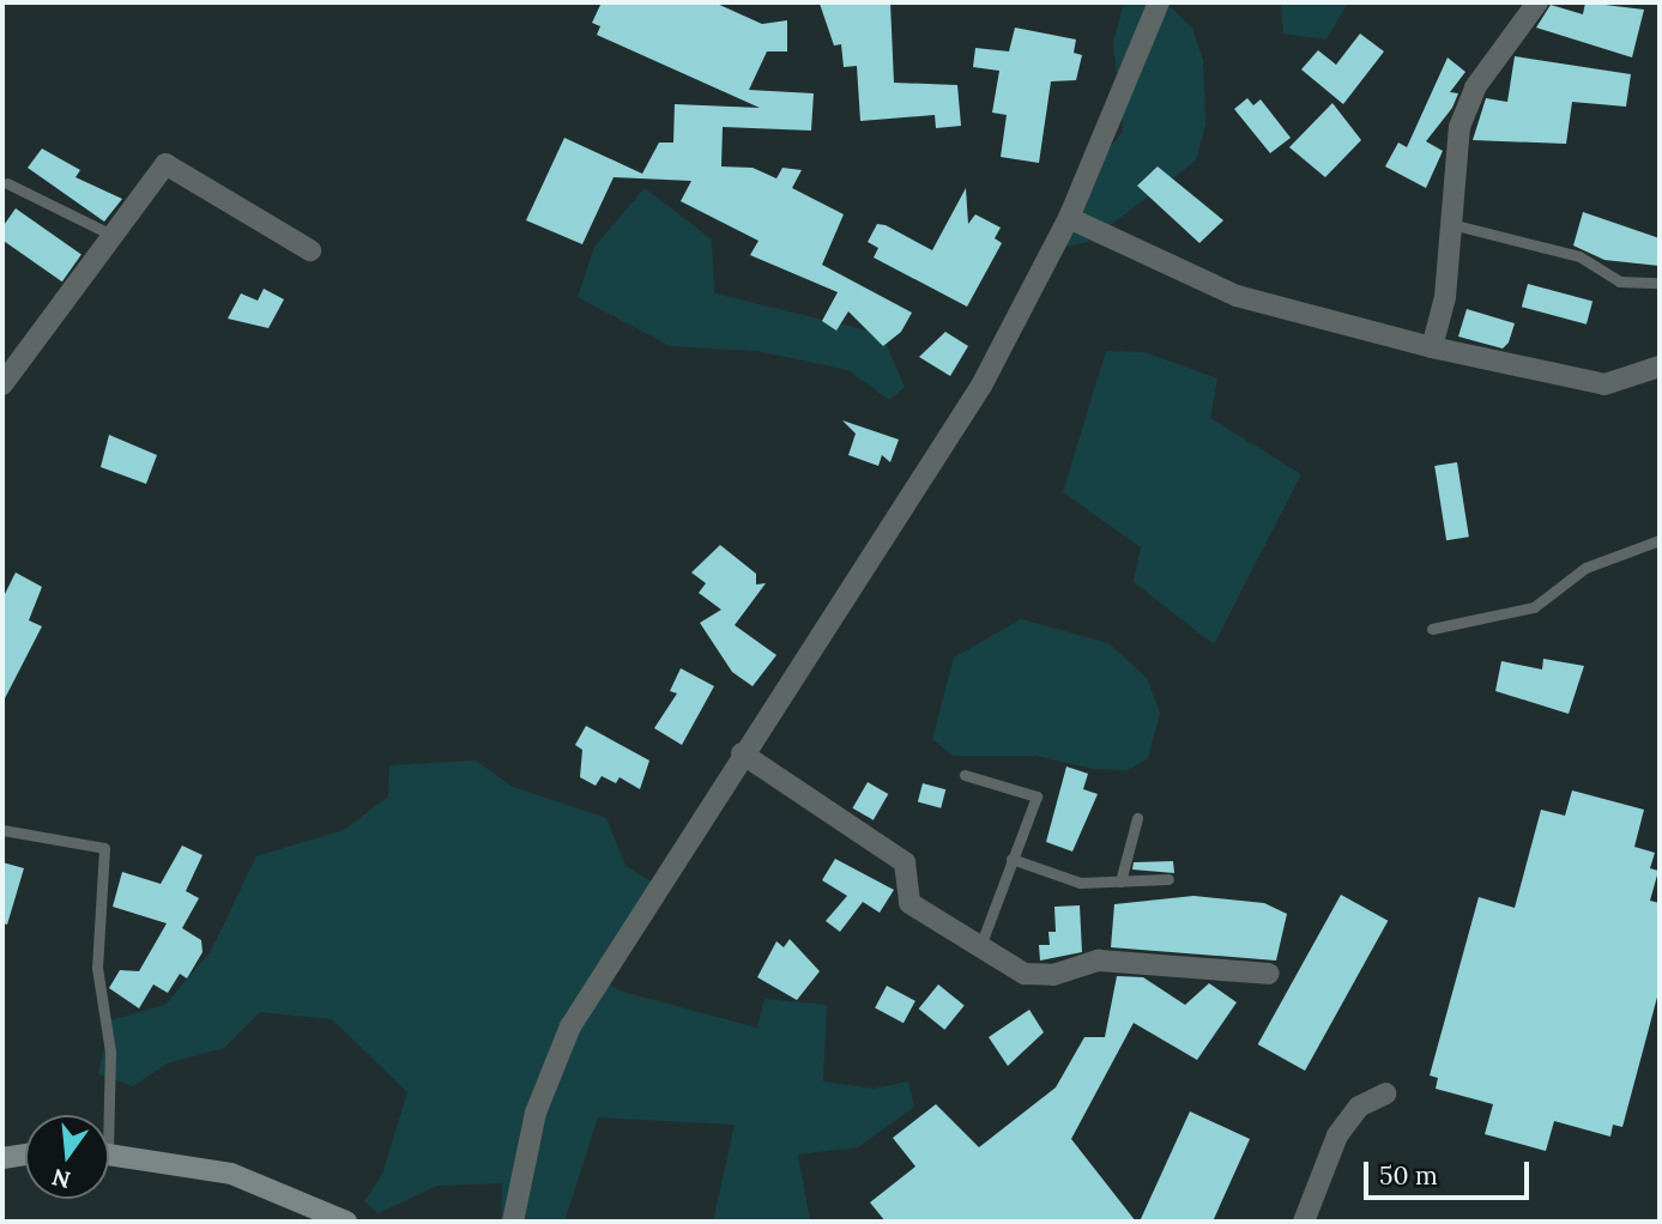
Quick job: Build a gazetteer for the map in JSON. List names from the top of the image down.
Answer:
{
  "scale_bar": "50 m",
  "north": "bottom"
}
